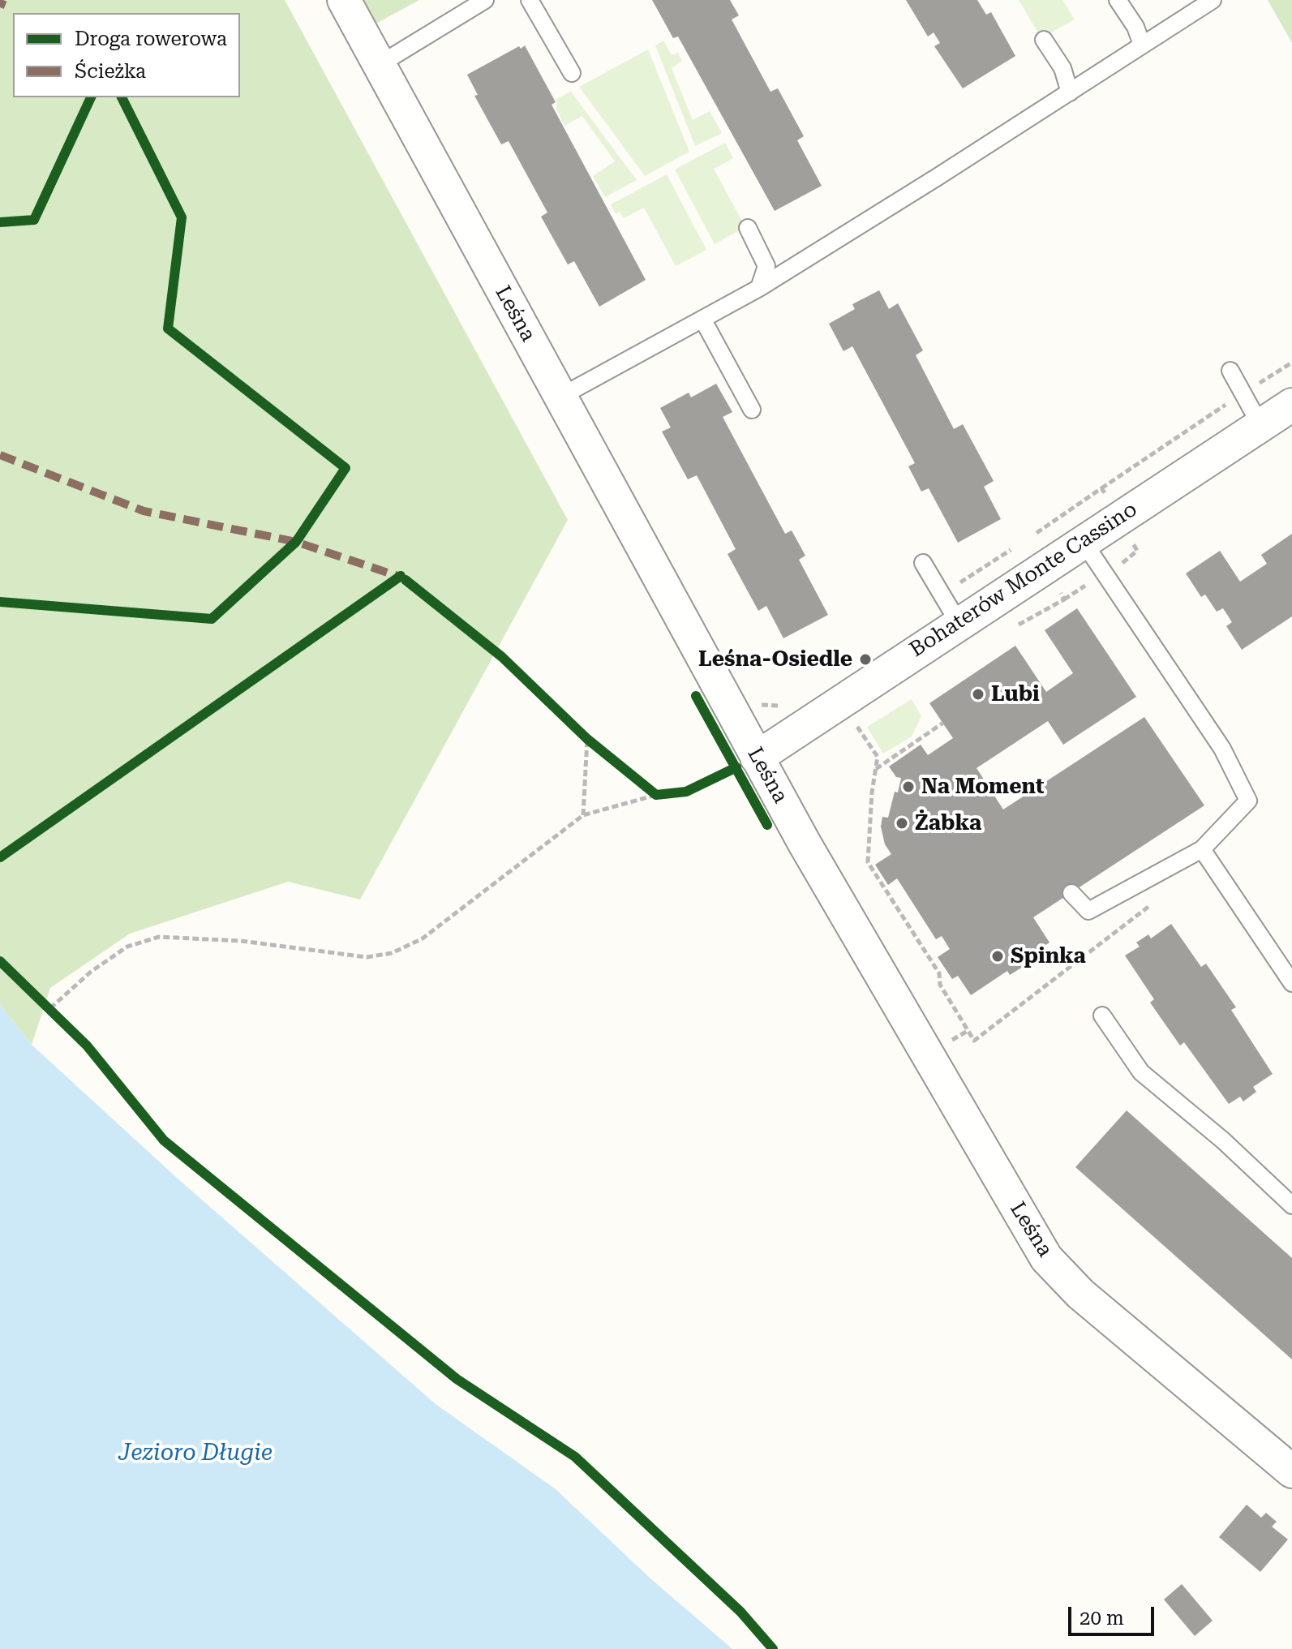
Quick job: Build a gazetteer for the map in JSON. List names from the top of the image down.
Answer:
{
  "streets": {
    "street": ["Leśna", "Bohaterów Monte Cassino"]
  },
  "crossings": [
    ["Leśna", "Bohaterów Monte Cassino"]
  ],
  "water": ["Jezioro Długie"],
  "places": [
    "Leśna-Osiedle",
    "Lubi",
    "Na Moment",
    "Żabka",
    "Spinka"
  ],
  "legend": ["Droga rowerowa", "Ścieżka"],
  "scale_bar": "20 m"
}
